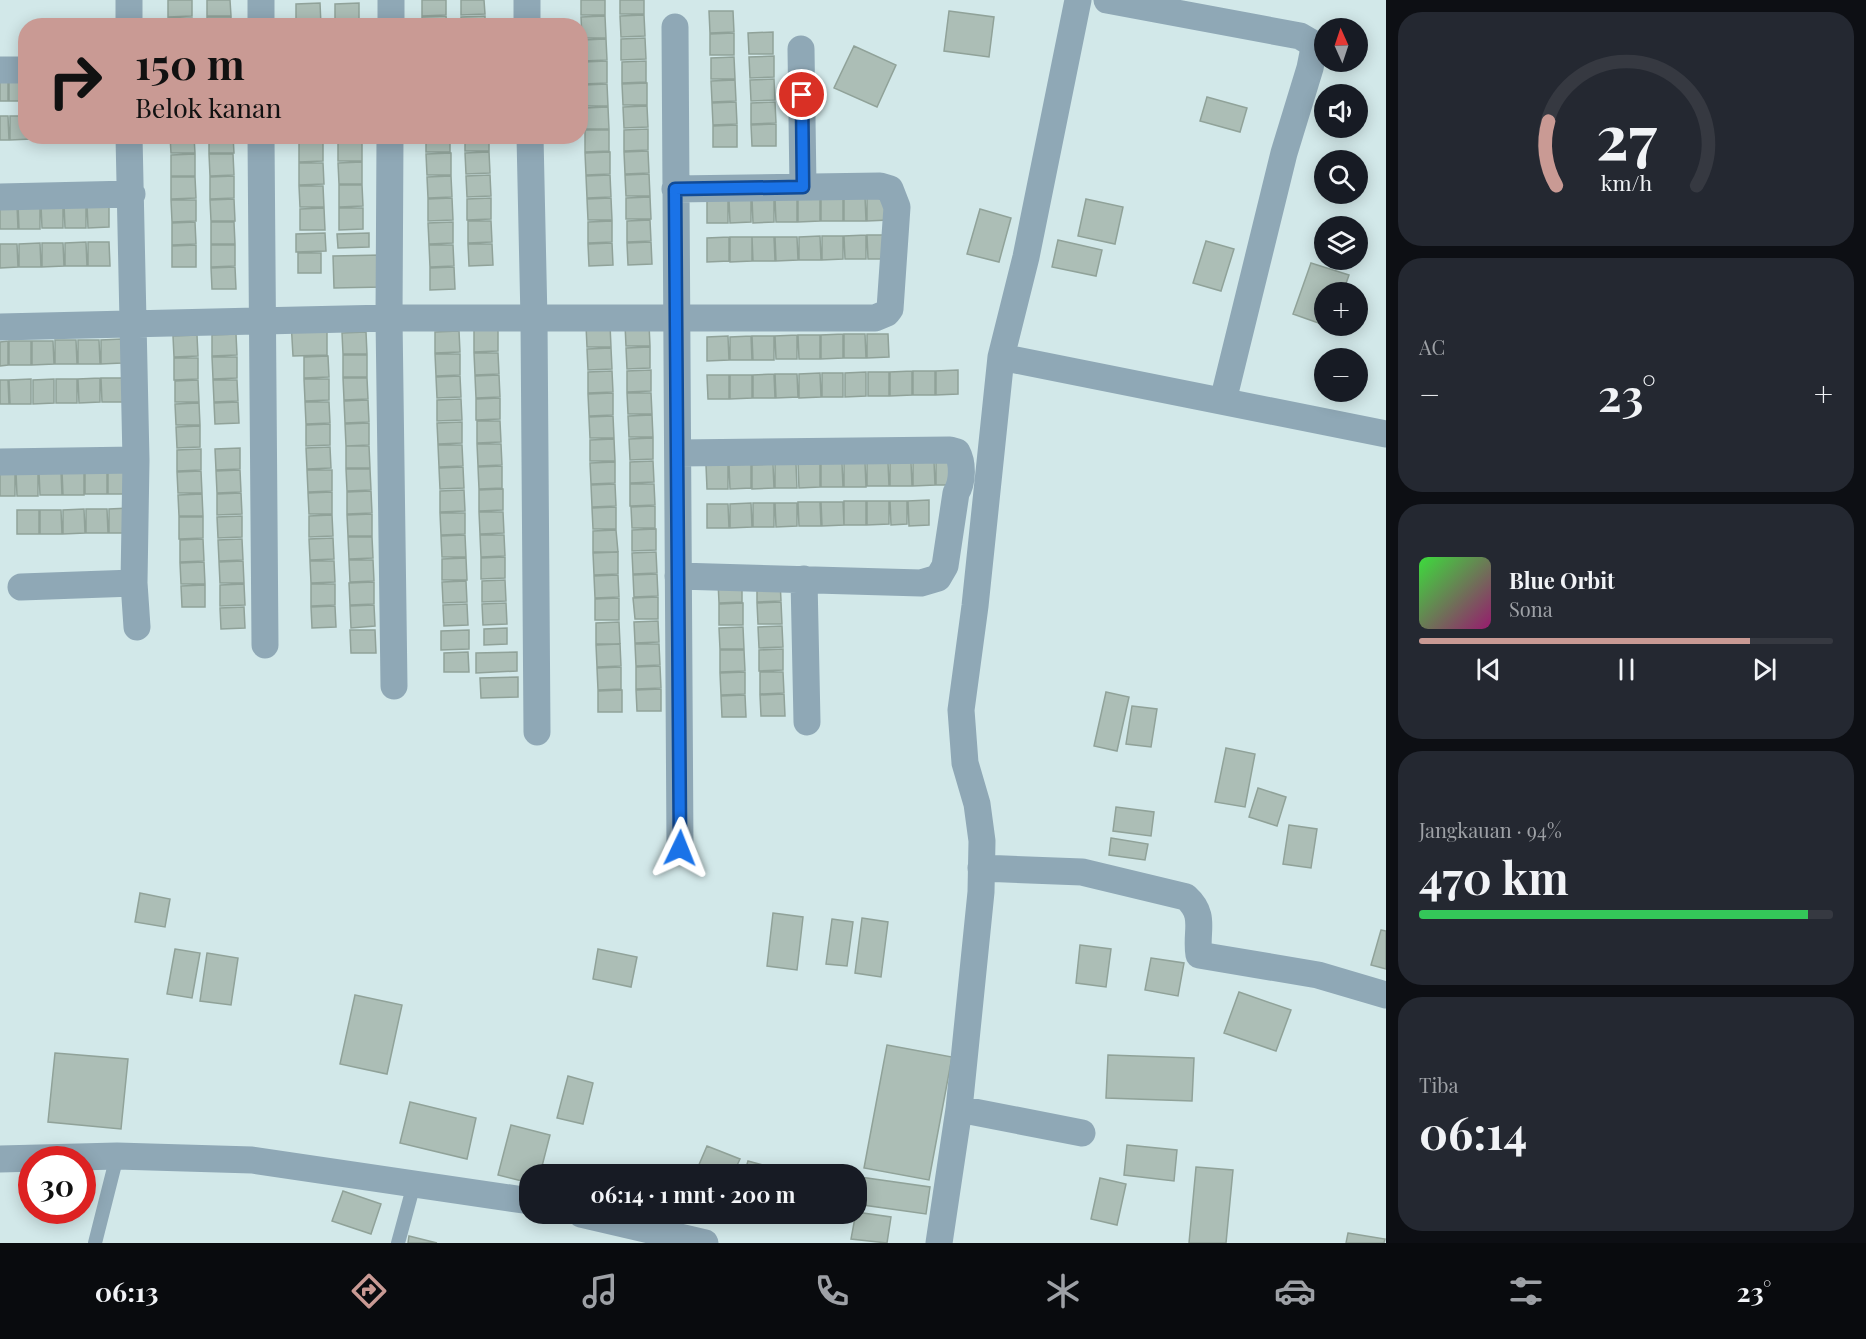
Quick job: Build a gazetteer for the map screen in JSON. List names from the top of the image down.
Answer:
{
  "north": "top",
  "page": {
    "map_buttons": ["+", "−"],
    "turn": ["150 m", "Belok kanan"],
    "tile": [
      "AC",
      ["Jangkauan · 94%", "470 km"],
      ["Tiba", "06:14"]
    ],
    "heat": ["−", "23°", "+"],
    "song": ["Blue Orbit", "Sona"],
    "limit": "30",
    "trip": "06:14 · 1 mnt · 200 m",
    "tabs": ["06:13", "23°"],
    "gauge": ["27", "km/h"]
  }
}
